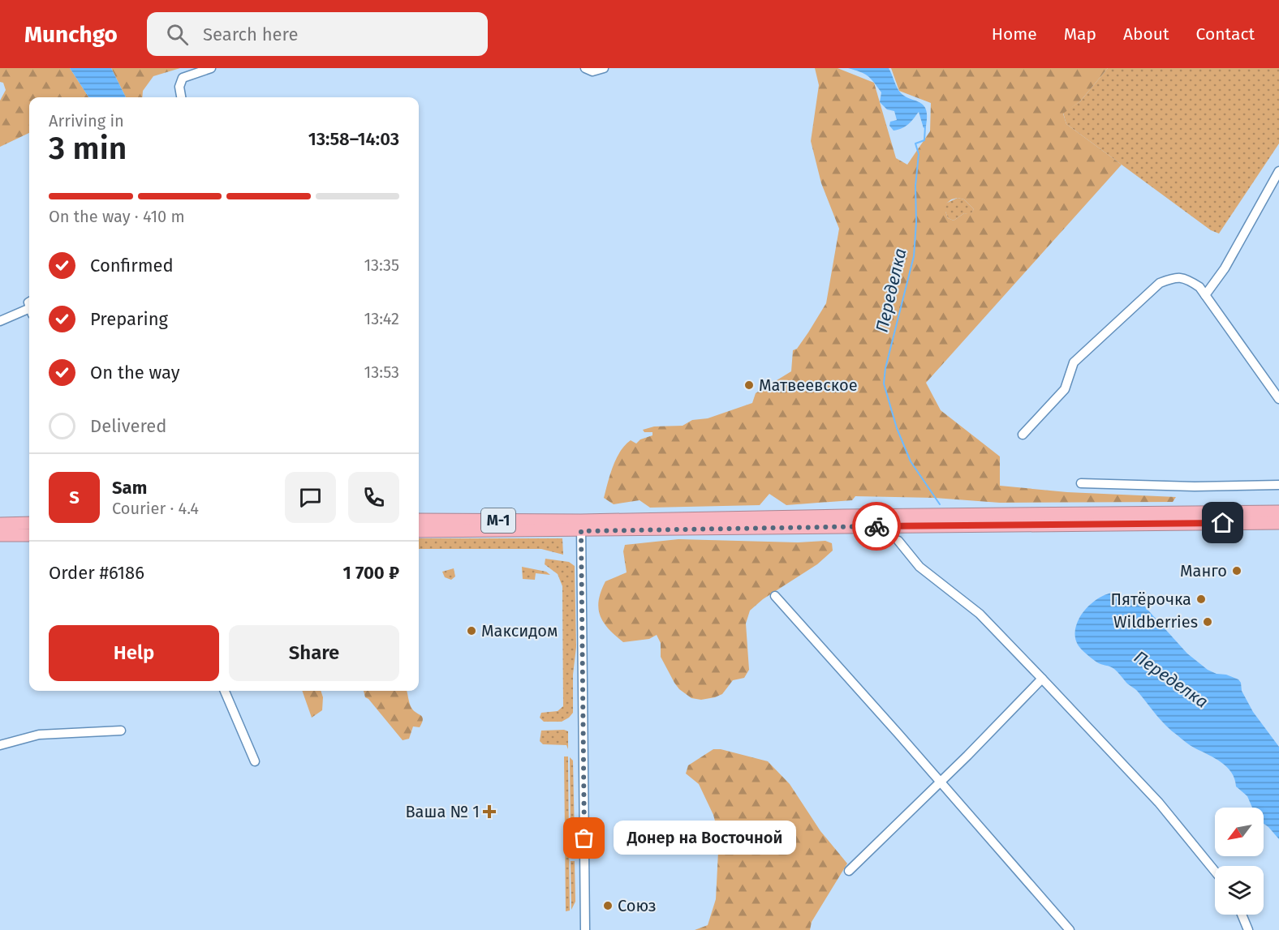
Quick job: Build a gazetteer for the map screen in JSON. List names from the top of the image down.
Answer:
{
  "streets": {
    "highway": ["М-1"]
  },
  "water": ["Переделка"],
  "places": {
    "other": [
      "Матвеевское",
      "Манго",
      "Пятёрочка",
      "Wildberries",
      "Максидом",
      "Донер на Восточной",
      "Союз"
    ],
    "health": ["Ваша № 1"]
  },
  "north": "bottom left",
  "page": {
    "header": "Munchgo",
    "search": "Search here",
    "nav": [
      "Home",
      "Map",
      "About",
      "Contact"
    ],
    "heading": ["3 min", "Arriving in", "13:58–14:03"],
    "panel": [
      "Sam",
      "Courier · 4.4",
      "Order #6186",
      "1 700 ₽"
    ],
    "bar": "On the way · 410 m",
    "list": [
      ["Confirmed", "13:35"],
      ["Preparing", "13:42"],
      ["On the way", "13:53"],
      "Delivered"
    ],
    "round": "S",
    "buttons": ["Help", "Share"],
    "bubble": "Донер на Восточной"
  }
}
